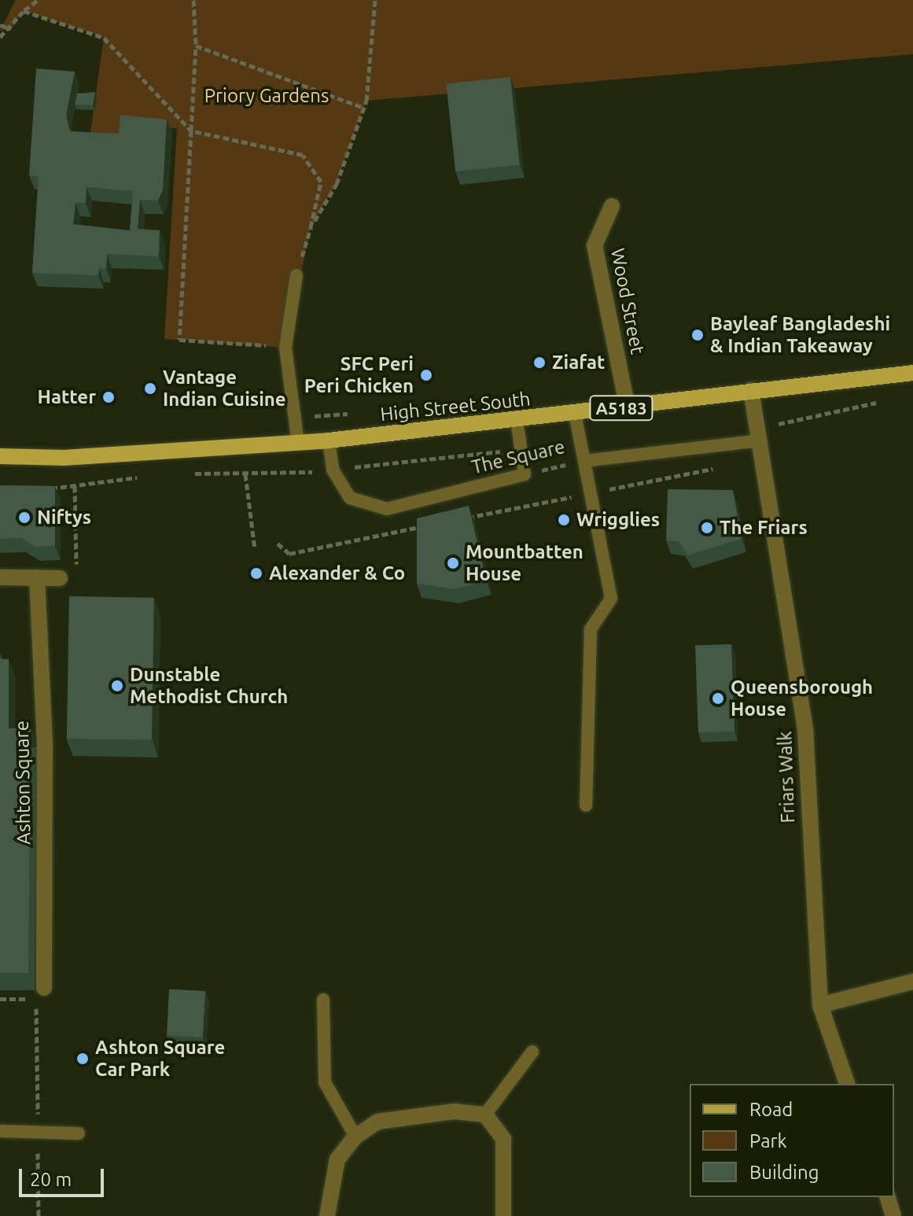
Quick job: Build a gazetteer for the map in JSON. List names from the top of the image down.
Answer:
{
  "streets": {
    "main road": ["High Street South", "A5183"],
    "street": ["Wood Street", "Friars Walk", "Ashton Square"],
    "lane": ["The Square"]
  },
  "crossings": [
    ["Wood Street", "High Street South"],
    ["High Street South", "The Square"],
    ["High Street South", "Friars Walk"],
    ["The Square", "Friars Walk"]
  ],
  "parks": ["Priory Gardens"],
  "places": [
    "Bayleaf Bangladeshi & Indian Takeaway",
    "Ziafat",
    "SFC Peri Peri Chicken",
    "Vantage Indian Cuisine",
    "Hatter",
    "Niftys",
    "Wrigglies",
    "The Friars",
    "Mountbatten House",
    "Alexander & Co",
    "Dunstable Methodist Church",
    "Queensborough House",
    "Ashton Square Car Park"
  ],
  "legend": ["Road", "Park", "Building"],
  "scale_bar": "20 m"
}
